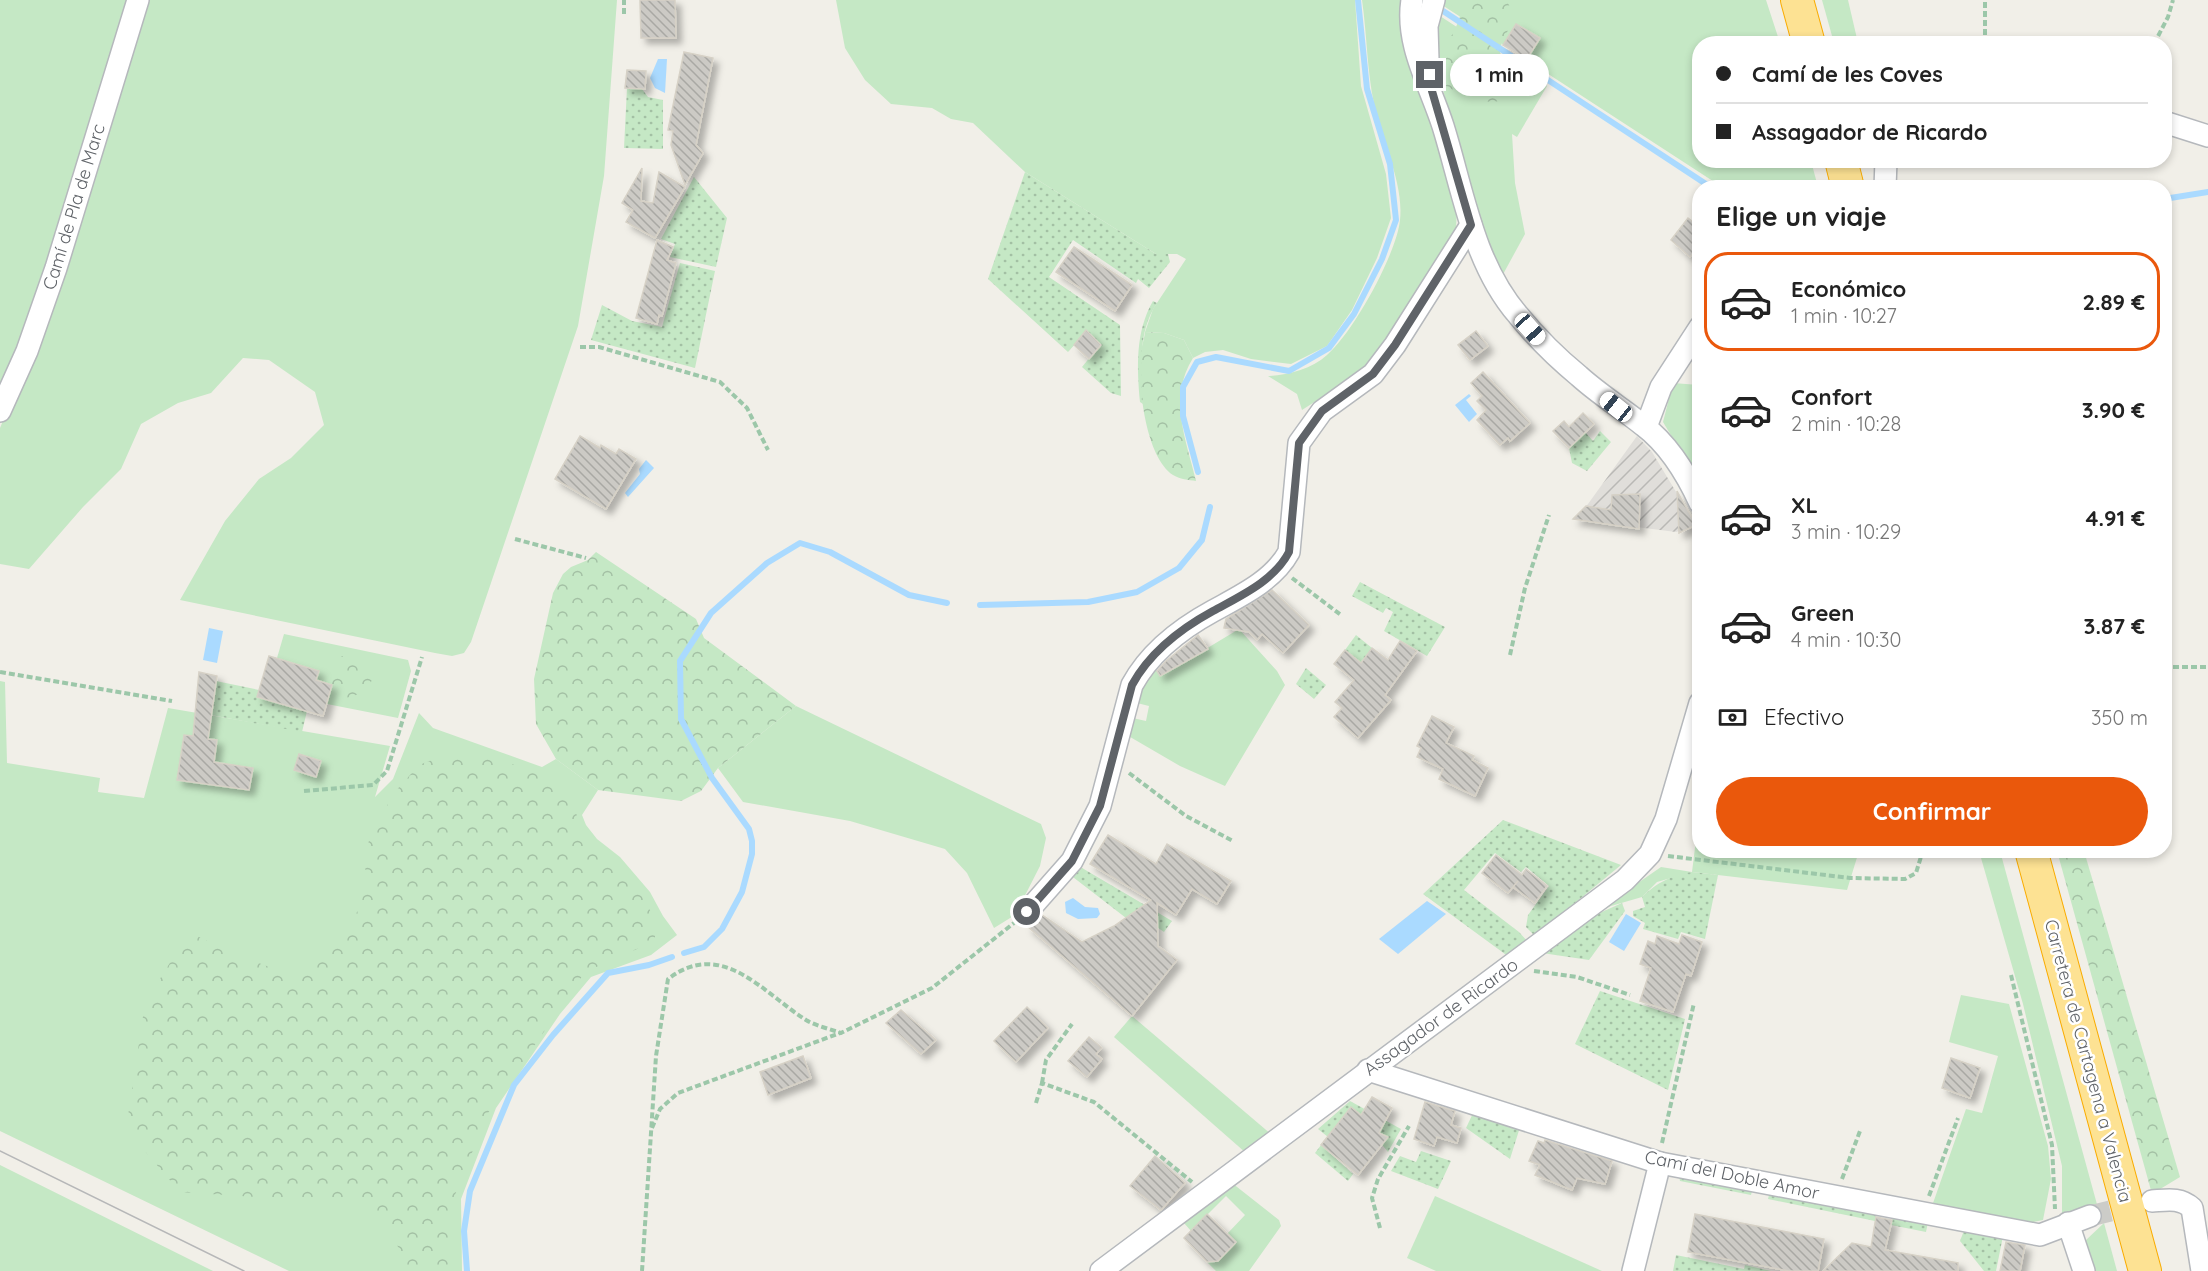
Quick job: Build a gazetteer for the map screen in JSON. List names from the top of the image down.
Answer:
{
  "streets": {
    "highway": ["Carretera de Cartagena a Valencia"],
    "street": ["Camí de Pla de Marc", "Assagador de Ricardo", "Camí del Doble Amor"]
  },
  "crossings": [
    ["Assagador de Ricardo", "Camí del Doble Amor"]
  ],
  "page": {
    "banner": ["Camí de les Coves", "Assagador de Ricardo"],
    "bubble": "1 min",
    "heading": "Elige un viaje",
    "list": [
      {
        "name": "Económico",
        "note": "1 min · 10:27",
        "value": "2.89 €"
      },
      {
        "name": "Confort",
        "note": "2 min · 10:28",
        "value": "3.90 €"
      },
      {
        "name": "XL",
        "note": "3 min · 10:29",
        "value": "4.91 €"
      },
      {
        "name": "Green",
        "note": "4 min · 10:30",
        "value": "3.87 €"
      }
    ],
    "pay": ["Efectivo", "350 m"],
    "buttons": "Confirmar"
  }
}
